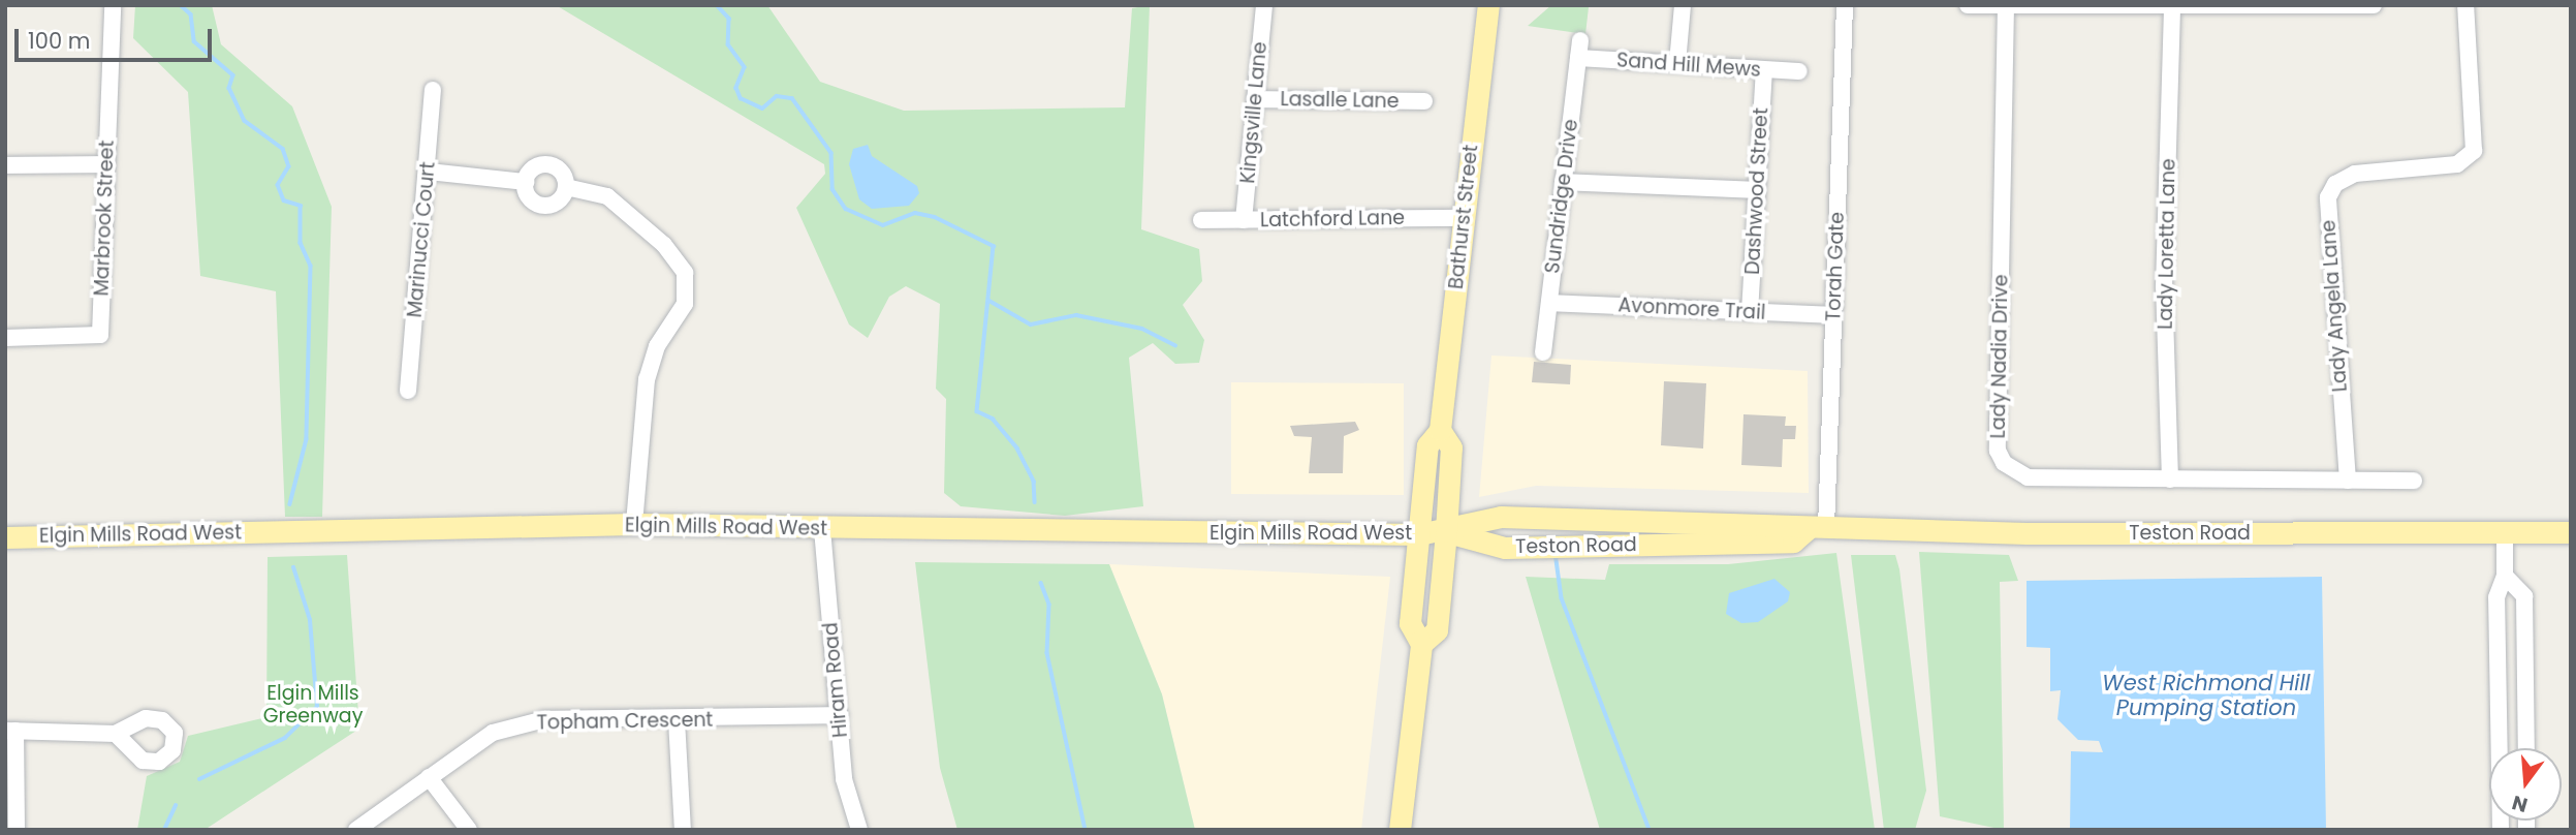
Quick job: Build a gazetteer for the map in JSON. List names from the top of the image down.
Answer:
{
  "streets": {
    "main road": ["Bathurst Street", "Elgin Mills Road West", "Teston Road"],
    "street": [
      "Sand Hill Mews",
      "Lasalle Lane",
      "Kingsville Lane",
      "Dashwood Street",
      "Sundridge Drive",
      "Marbrook Street",
      "Latchford Lane",
      "Marinucci Court",
      "Lady Loretta Lane",
      "Torah Gate",
      "Lady Angela Lane",
      "Avonmore Trail",
      "Lady Nadia Drive",
      "Hiram Road",
      "Topham Crescent"
    ]
  },
  "crossings": [
    ["Sand Hill Mews", "Dashwood Street"],
    ["Sand Hill Mews", "Sundridge Drive"],
    ["Lasalle Lane", "Kingsville Lane"],
    ["Kingsville Lane", "Latchford Lane"],
    ["Dashwood Street", "Avonmore Trail"],
    ["Sundridge Drive", "Avonmore Trail"],
    ["Bathurst Street", "Latchford Lane"],
    ["Bathurst Street", "Elgin Mills Road West"],
    ["Bathurst Street", "Teston Road"],
    ["Lady Loretta Lane", "Lady Nadia Drive"],
    ["Torah Gate", "Avonmore Trail"],
    ["Torah Gate", "Teston Road"],
    ["Lady Angela Lane", "Lady Nadia Drive"],
    ["Elgin Mills Road West", "Teston Road"],
    ["Elgin Mills Road West", "Hiram Road"],
    ["Hiram Road", "Topham Crescent"]
  ],
  "water": ["West Richmond Hill Pumping Station"],
  "parks": ["Elgin Mills Greenway"],
  "scale_bar": "100 m",
  "north": "bottom"
}
